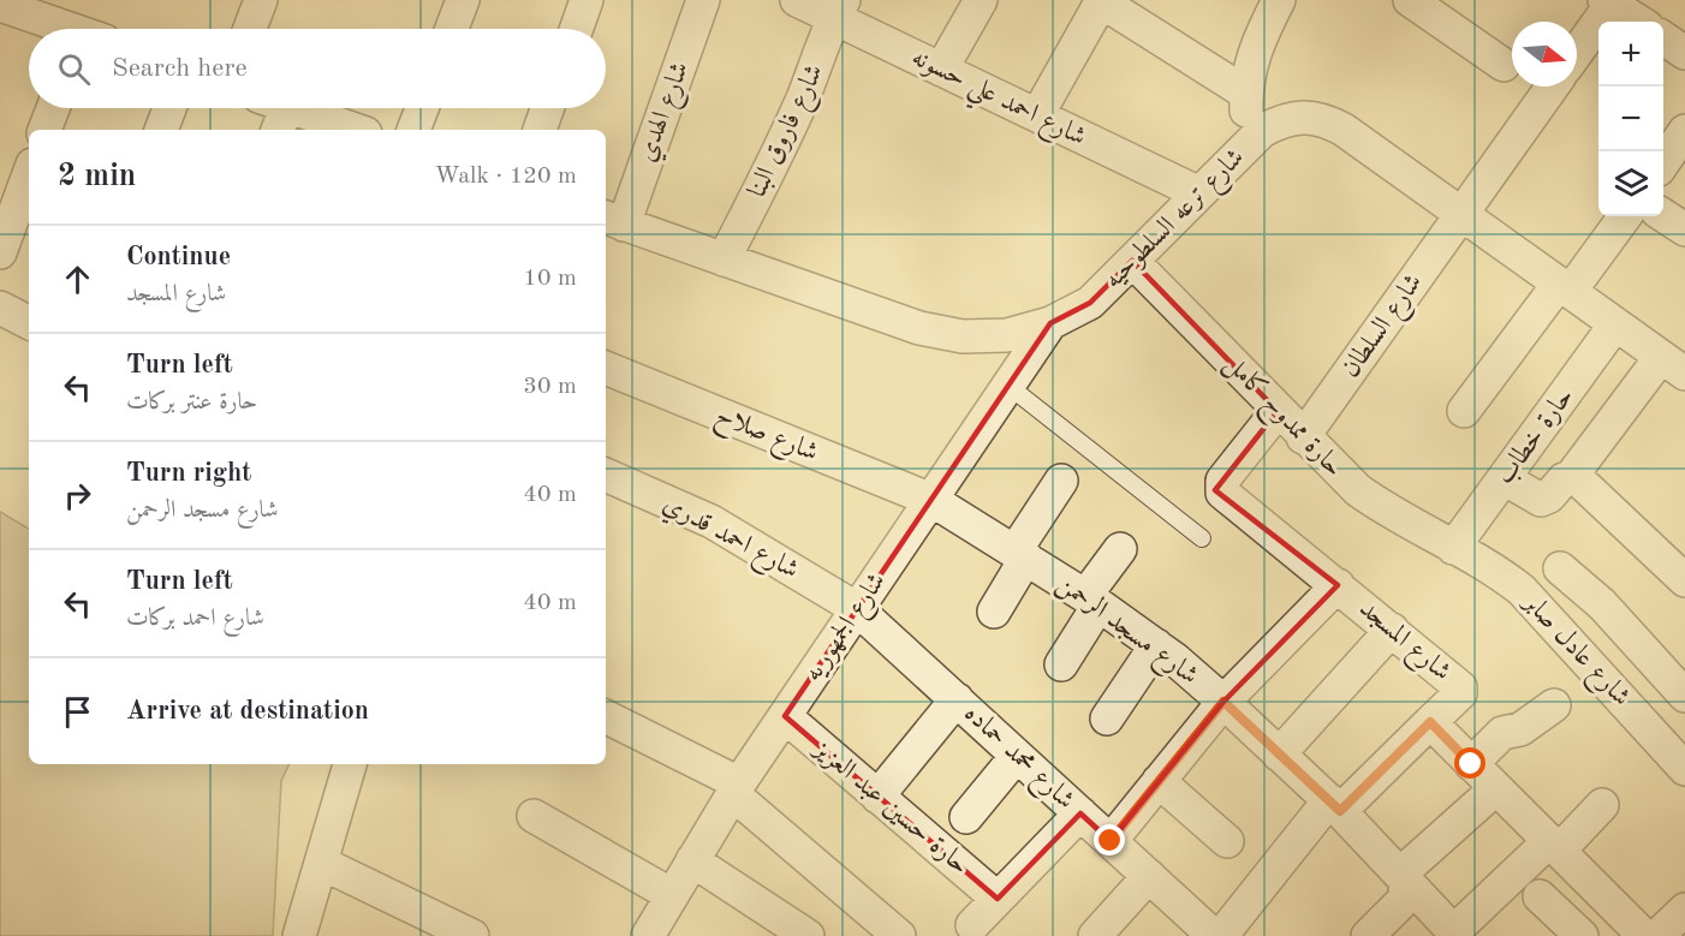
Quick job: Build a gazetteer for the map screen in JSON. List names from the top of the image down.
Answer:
{
  "streets": {
    "street": [
      "شارع احمد علي حسونه",
      "شارع الهدي",
      "شارع فاروق البنا",
      "شارع ترعه السلطوحيه",
      "شارع السلطان",
      "حارة ممدوح كامل",
      "شارع صلاح",
      "حارة خطاب",
      "شارع احمد قدري",
      "شارع الجمهوريه",
      "شارع مسجد الرحمن",
      "شارع المسجد",
      "شارع عادل صابر",
      "شارع محمد حماده",
      "حارة حسين عبد العزيز"
    ]
  },
  "crossings": [
    ["شارع احمد علي حسونه", "شارع فاروق البنا"],
    ["شارع احمد علي حسونه", "شارع ترعه السلطوحيه"],
    ["شارع الهدي", "شارع ترعه السلطوحيه"],
    ["شارع فاروق البنا", "شارع ترعه السلطوحيه"],
    ["شارع ترعه السلطوحيه", "شارع السلطان"],
    ["شارع ترعه السلطوحيه", "حارة ممدوح كامل"],
    ["شارع ترعه السلطوحيه", "حارة خطاب"],
    ["شارع ترعه السلطوحيه", "شارع الجمهوريه"],
    ["شارع السلطان", "حارة ممدوح كامل"],
    ["حارة ممدوح كامل", "حارة خطاب"],
    ["حارة ممدوح كامل", "شارع المسجد"],
    ["حارة ممدوح كامل", "شارع عادل صابر"],
    ["شارع صلاح", "شارع الجمهوريه"],
    ["شارع صلاح", "شارع مسجد الرحمن"],
    ["حارة خطاب", "شارع عادل صابر"],
    ["شارع احمد قدري", "شارع الجمهوريه"],
    ["شارع احمد قدري", "شارع محمد حماده"],
    ["شارع الجمهوريه", "شارع مسجد الرحمن"],
    ["شارع الجمهوريه", "شارع محمد حماده"],
    ["شارع الجمهوريه", "حارة حسين عبد العزيز"]
  ],
  "north": "right",
  "page": {
    "map_buttons": ["+", "−"],
    "search": "Search here",
    "heading": ["2 min", "Walk · 120 m"],
    "list": [
      ["Continue", "شارع المسجد", "10 m"],
      ["Turn left", "حارة عنتر بركات", "30 m"],
      ["Turn right", "شارع مسجد الرحمن", "40 m"],
      ["Turn left", "شارع احمد بركات", "40 m"],
      "Arrive at destination"
    ]
  }
}
